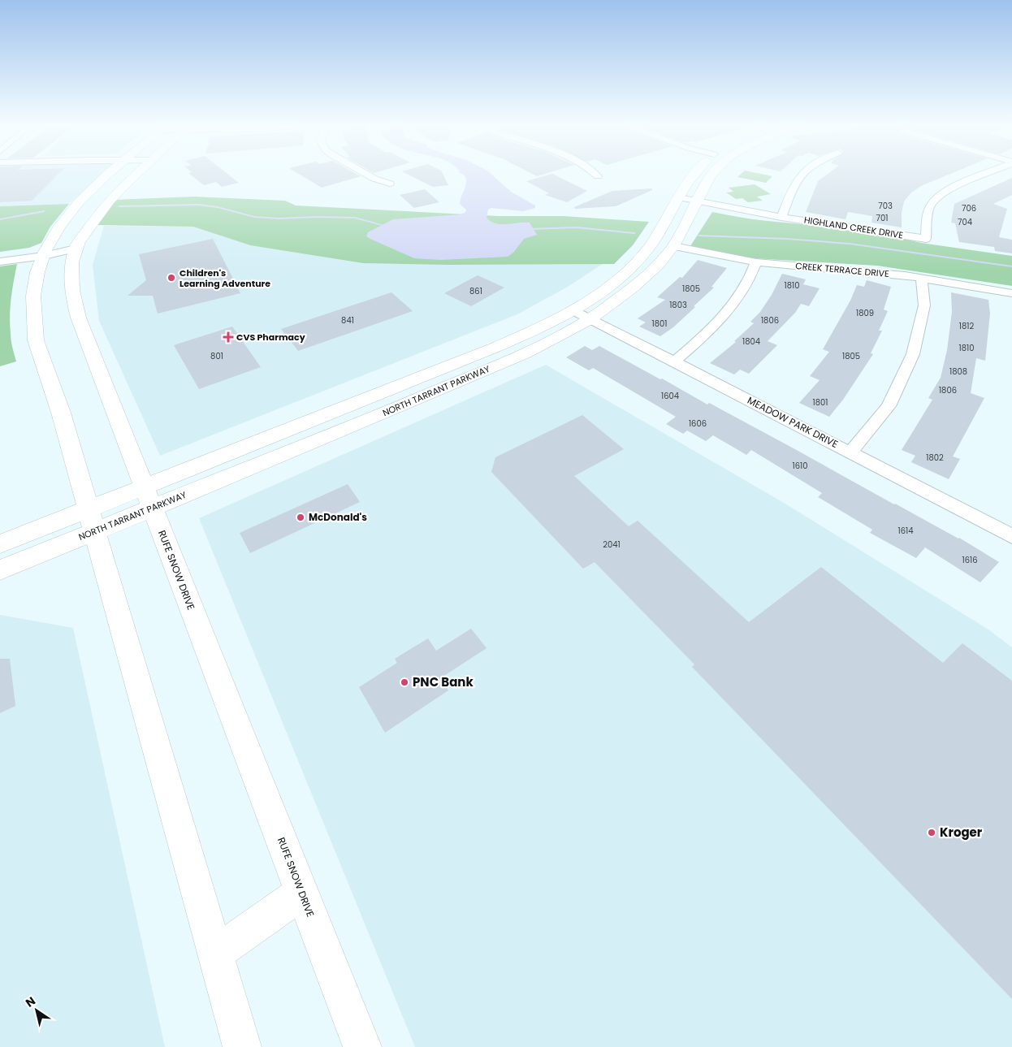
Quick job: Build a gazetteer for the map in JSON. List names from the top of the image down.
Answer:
{
  "streets": {
    "main road": ["NORTH TARRANT PARKWAY", "RUFE SNOW DRIVE"],
    "street": ["HIGHLAND CREEK DRIVE", "CREEK TERRACE DRIVE", "MEADOW PARK DRIVE"]
  },
  "crossings": [
    ["HIGHLAND CREEK DRIVE", "NORTH TARRANT PARKWAY"],
    ["CREEK TERRACE DRIVE", "NORTH TARRANT PARKWAY"],
    ["NORTH TARRANT PARKWAY", "MEADOW PARK DRIVE"],
    ["NORTH TARRANT PARKWAY", "RUFE SNOW DRIVE"]
  ],
  "places": {
    "other": [
      "Children's Learning Adventure",
      "McDonald's",
      "PNC Bank",
      "Kroger"
    ],
    "health": ["CVS Pharmacy"]
  },
  "house_numbers": [
    "703",
    "706",
    "701",
    "704",
    "1810",
    "1805",
    "861",
    "1803",
    "1809",
    "841",
    "1806",
    "1801",
    "1812",
    "1804",
    "1810",
    "801",
    "1805",
    "1808",
    "1806",
    "1604",
    "1801",
    "1606",
    "1802",
    "1610",
    "1614",
    "2041",
    "1616"
  ],
  "north": "top left"
}
